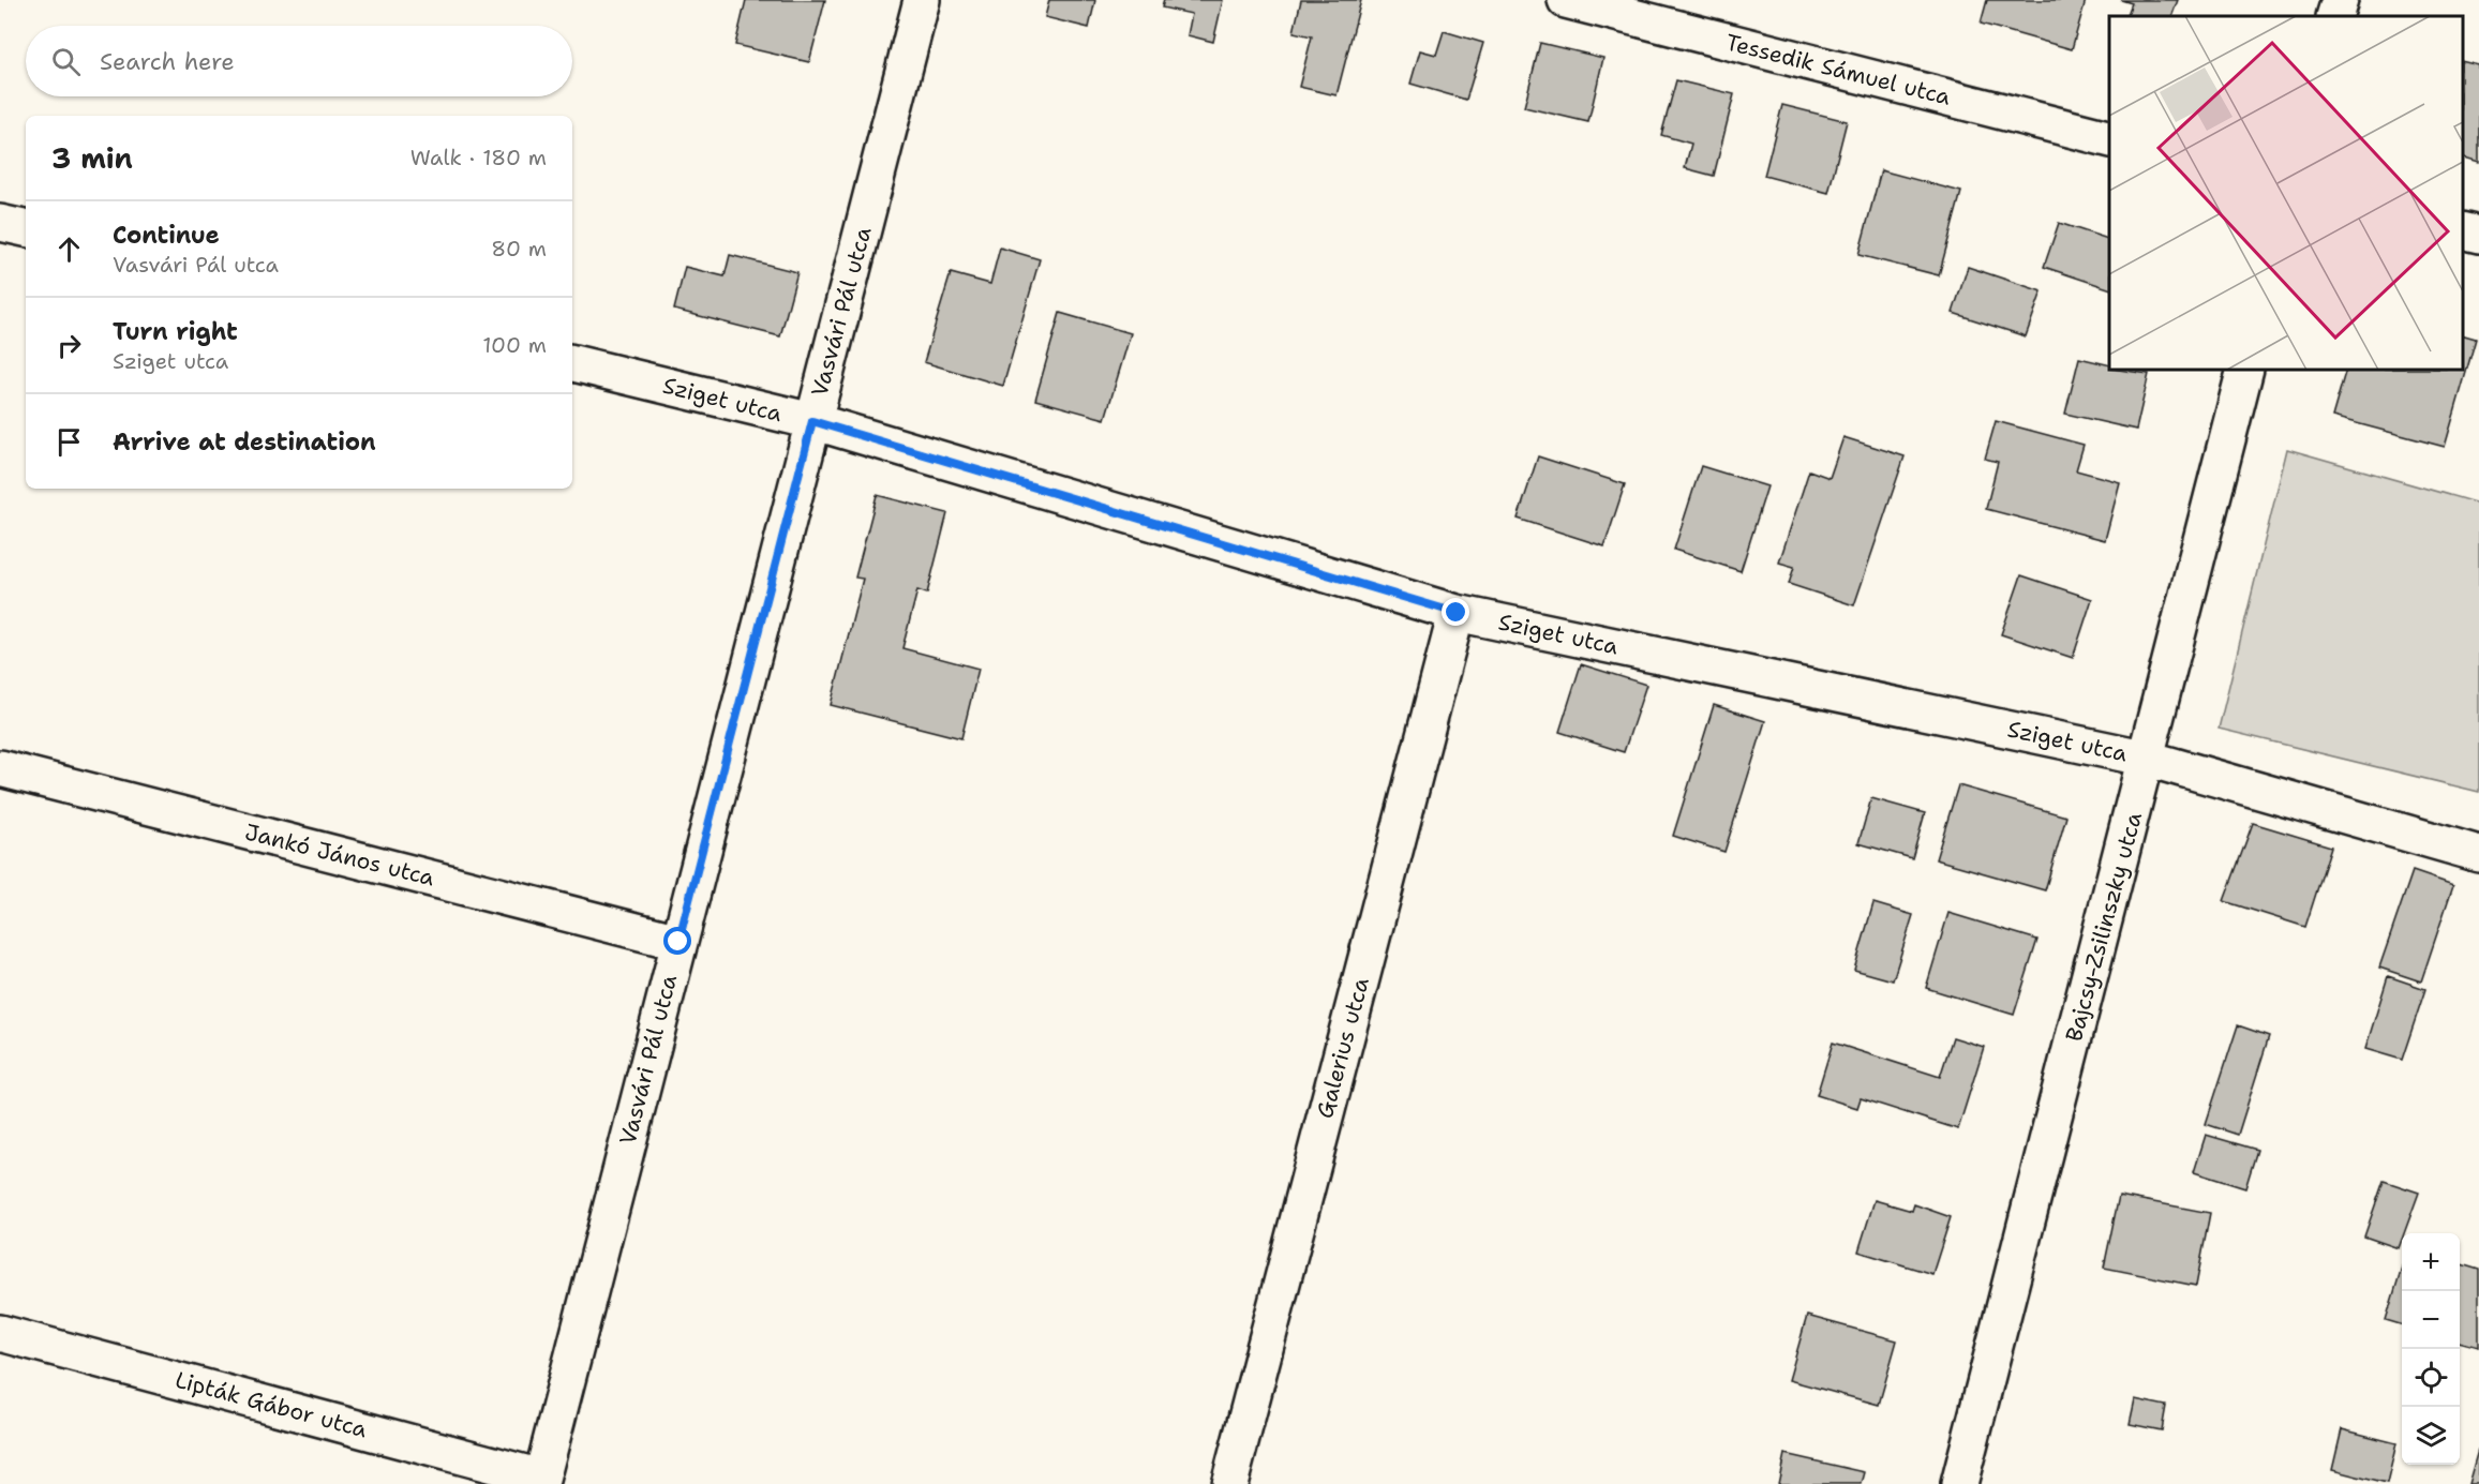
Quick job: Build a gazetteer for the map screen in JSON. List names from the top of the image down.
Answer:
{
  "streets": {
    "street": [
      "Tessedik Sámuel utca",
      "Vasvári Pál utca",
      "Sziget utca",
      "Jankó János utca",
      "Bajcsy-Zsilinszky utca",
      "Galerius utca",
      "Lipták Gábor utca"
    ]
  },
  "crossings": [
    ["Vasvári Pál utca", "Sziget utca"],
    ["Vasvári Pál utca", "Jankó János utca"],
    ["Vasvári Pál utca", "Lipták Gábor utca"],
    ["Sziget utca", "Bajcsy-Zsilinszky utca"],
    ["Sziget utca", "Galerius utca"]
  ],
  "page": {
    "search": "Search here",
    "heading": ["3 min", "Walk · 180 m"],
    "list": [
      ["Continue", "Vasvári Pál utca", "80 m"],
      ["Turn right", "Sziget utca", "100 m"],
      "Arrive at destination"
    ],
    "map_buttons": ["+", "−"]
  }
}
